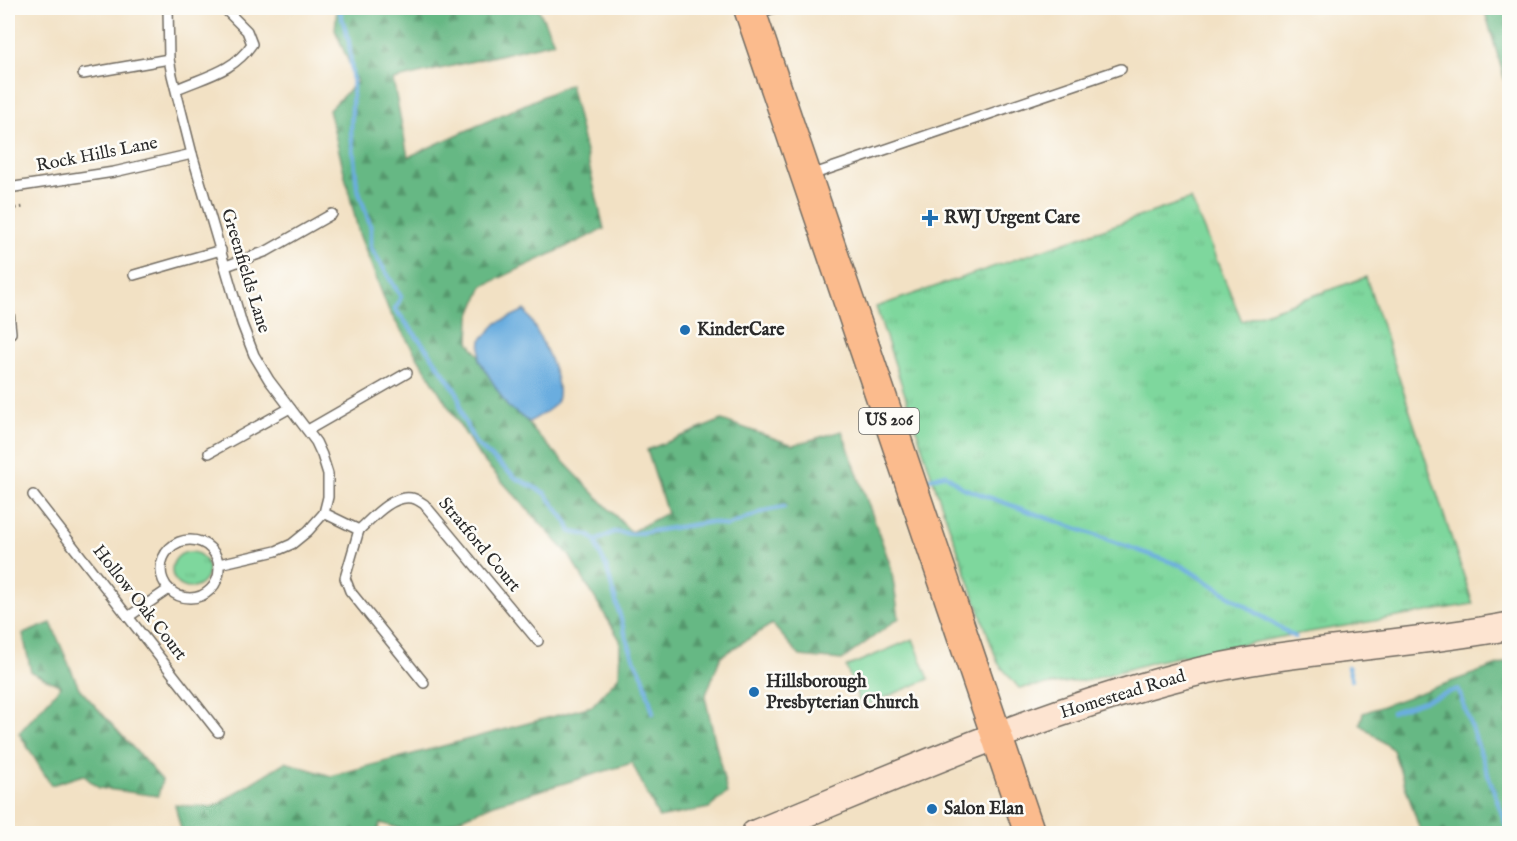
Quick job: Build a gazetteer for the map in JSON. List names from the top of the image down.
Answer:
{
  "streets": {
    "main road": ["US 206"],
    "street": ["Homestead Road"],
    "lane": [
      "Rock Hills Lane",
      "Greenfields Lane",
      "Stratford Court",
      "Hollow Oak Court"
    ]
  },
  "crossings": [
    ["Rock Hills Lane", "Greenfields Lane"],
    ["US 206", "Homestead Road"]
  ],
  "places": {
    "health": ["RWJ Urgent Care"],
    "other": ["KinderCare", "Hillsborough Presbyterian Church", "Salon Elan"]
  }
}
